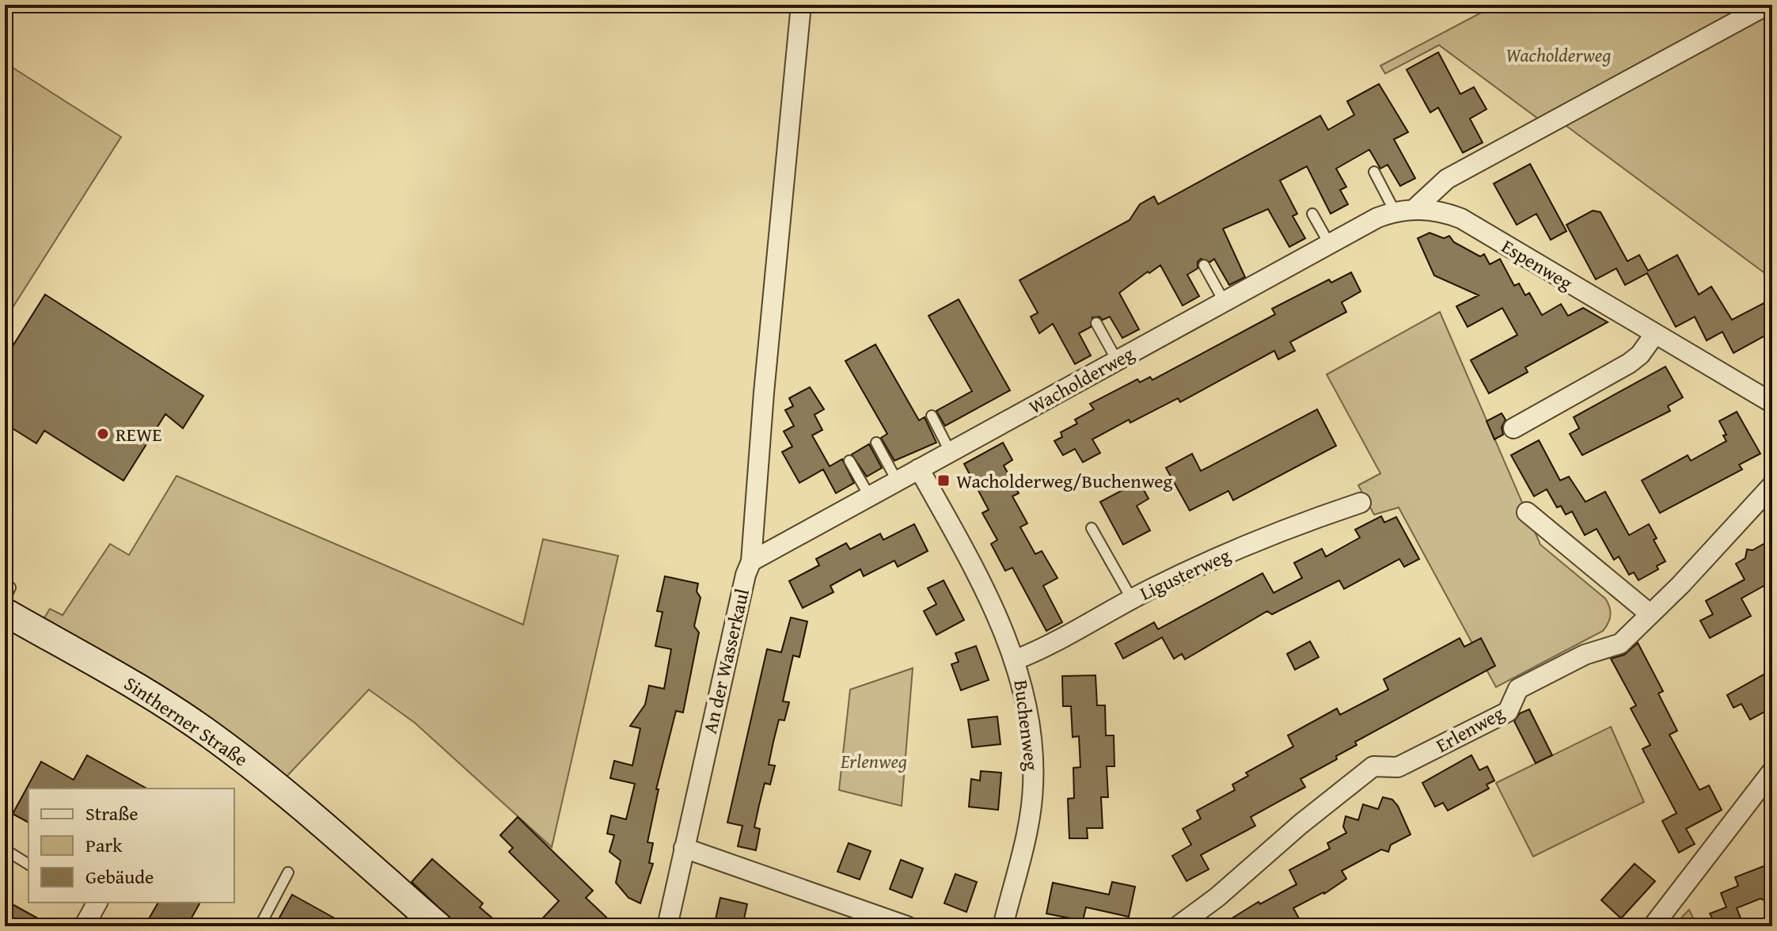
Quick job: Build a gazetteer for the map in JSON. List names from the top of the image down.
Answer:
{
  "streets": {
    "street": [
      "Espenweg",
      "Wacholderweg",
      "Ligusterweg",
      "An der Wasserkaul",
      "Sintherner Straße",
      "Buchenweg",
      "Erlenweg"
    ]
  },
  "crossings": [
    ["Espenweg", "Wacholderweg"],
    ["Wacholderweg", "An der Wasserkaul"],
    ["Wacholderweg", "Buchenweg"],
    ["Ligusterweg", "Buchenweg"]
  ],
  "parks": ["Wacholderweg", "Erlenweg"],
  "places": {
    "other": ["REWE"],
    "transit": ["Wacholderweg/Buchenweg"]
  },
  "legend": ["Straße", "Park", "Gebäude"]
}
